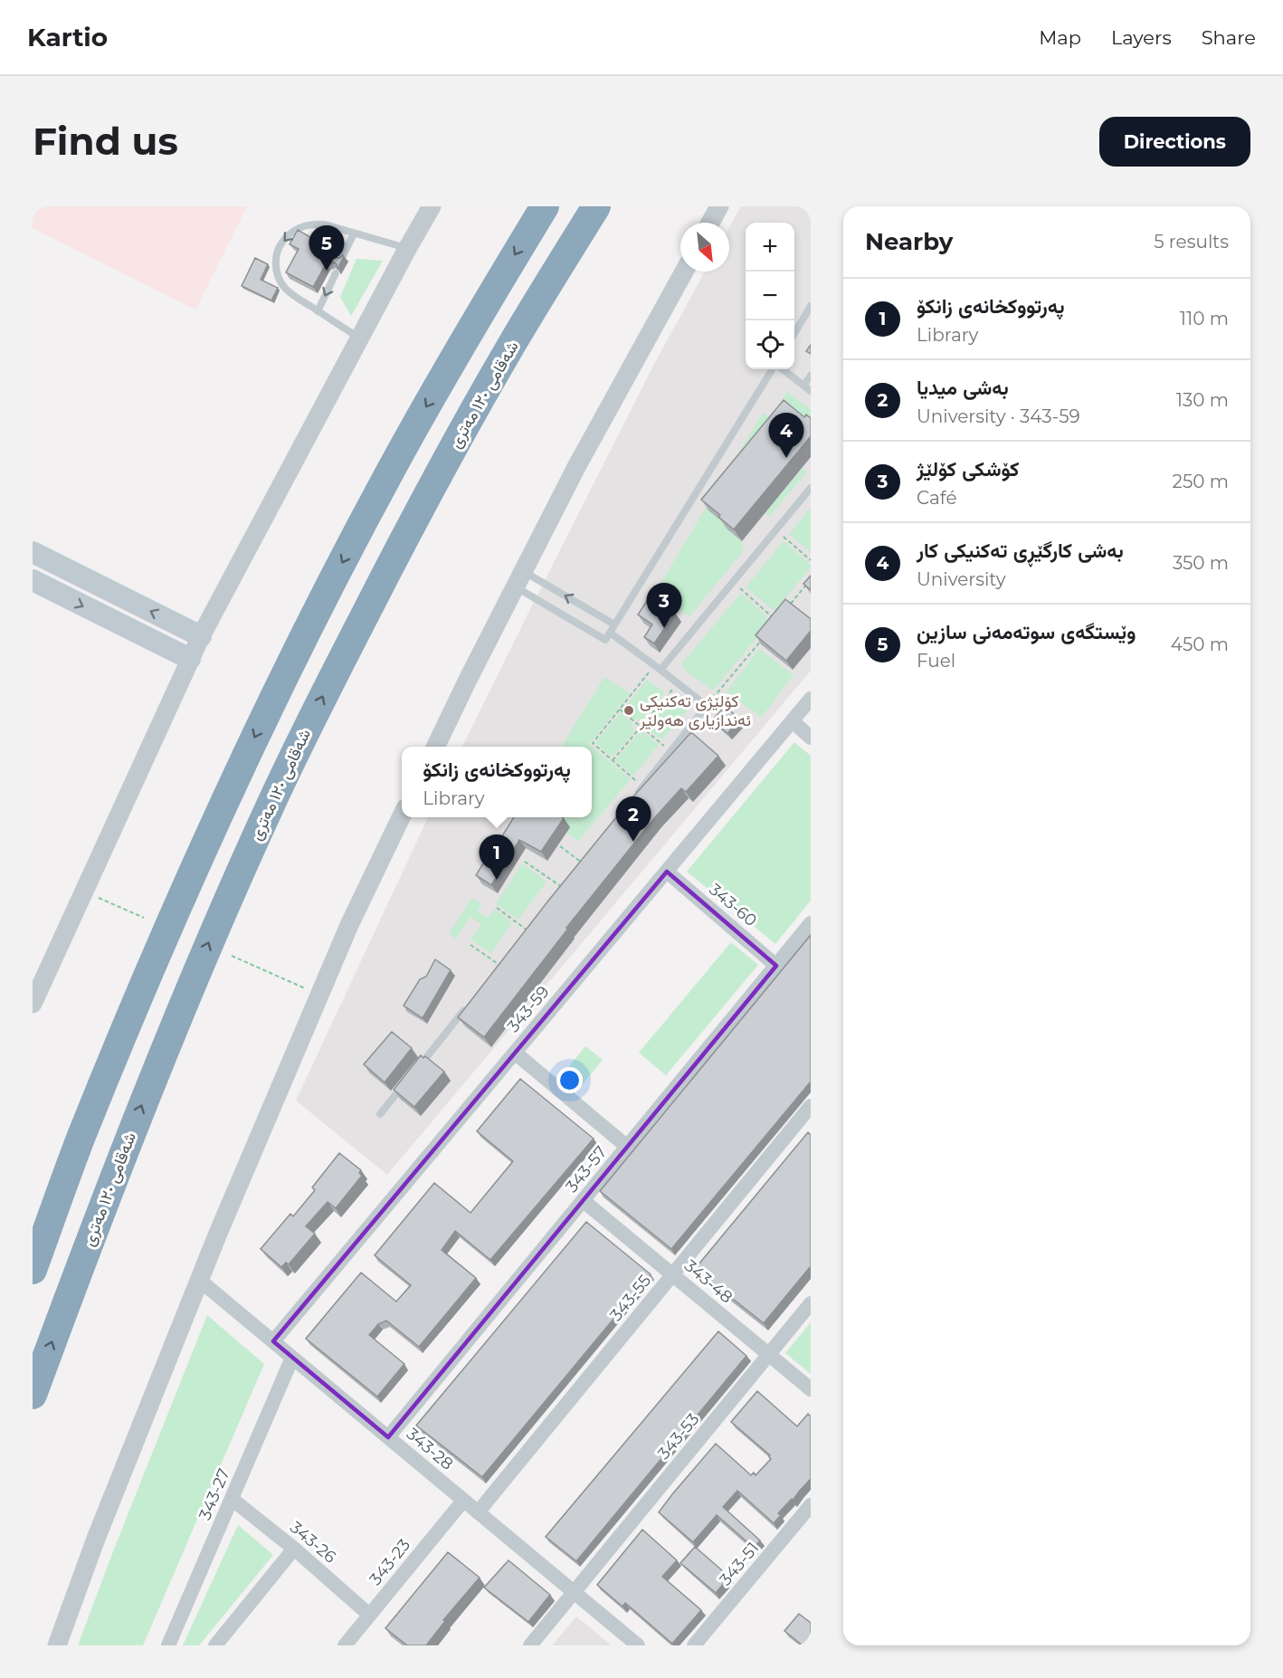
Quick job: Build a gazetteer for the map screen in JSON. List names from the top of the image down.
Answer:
{
  "streets": {
    "highway": ["شەقامی ١٢٠ مەتری"],
    "street": [
      "343-60",
      "343-59",
      "343-57",
      "343-48",
      "343-55",
      "343-53",
      "343-28",
      "343-27",
      "343-26",
      "343-23",
      "343-51"
    ]
  },
  "crossings": [
    ["343-60", "343-59"],
    ["343-60", "343-57"],
    ["343-59", "343-28"],
    ["343-57", "343-48"],
    ["343-57", "343-28"],
    ["343-48", "343-55"],
    ["343-48", "343-53"],
    ["343-55", "343-28"],
    ["343-53", "343-28"],
    ["343-28", "343-27"],
    ["343-28", "343-23"],
    ["343-27", "343-26"],
    ["343-26", "343-23"]
  ],
  "places": ["کۆلێژی تەکنیکی ئەندازیاری هەولێر"],
  "north": "bottom right",
  "page": {
    "header": "Kartio",
    "nav": ["Map", "Layers", "Share"],
    "buttons": "Directions",
    "title": "Find us",
    "heading": ["Nearby", "5 results"],
    "map_buttons": ["+", "−"],
    "pins": [
      "5",
      "4",
      "3",
      "2",
      "1"
    ],
    "list": [
      {
        "mark": "1",
        "name": "پەرتووکخانەی زانکۆ",
        "note": "Library",
        "value": "110 m"
      },
      {
        "mark": "2",
        "name": "بەشی میدیا",
        "note": "University · 343-59",
        "value": "130 m"
      },
      {
        "mark": "3",
        "name": "کۆشکی کۆلێژ",
        "note": "Café",
        "value": "250 m"
      },
      {
        "mark": "4",
        "name": "بەشی کارگێڕی تەکنیکی کار",
        "note": "University",
        "value": "350 m"
      },
      {
        "mark": "5",
        "name": "وێستگەی سوتەمەنی سازین",
        "note": "Fuel",
        "value": "450 m"
      }
    ],
    "popup": ["پەرتووکخانەی زانکۆ", "Library"]
  }
}
